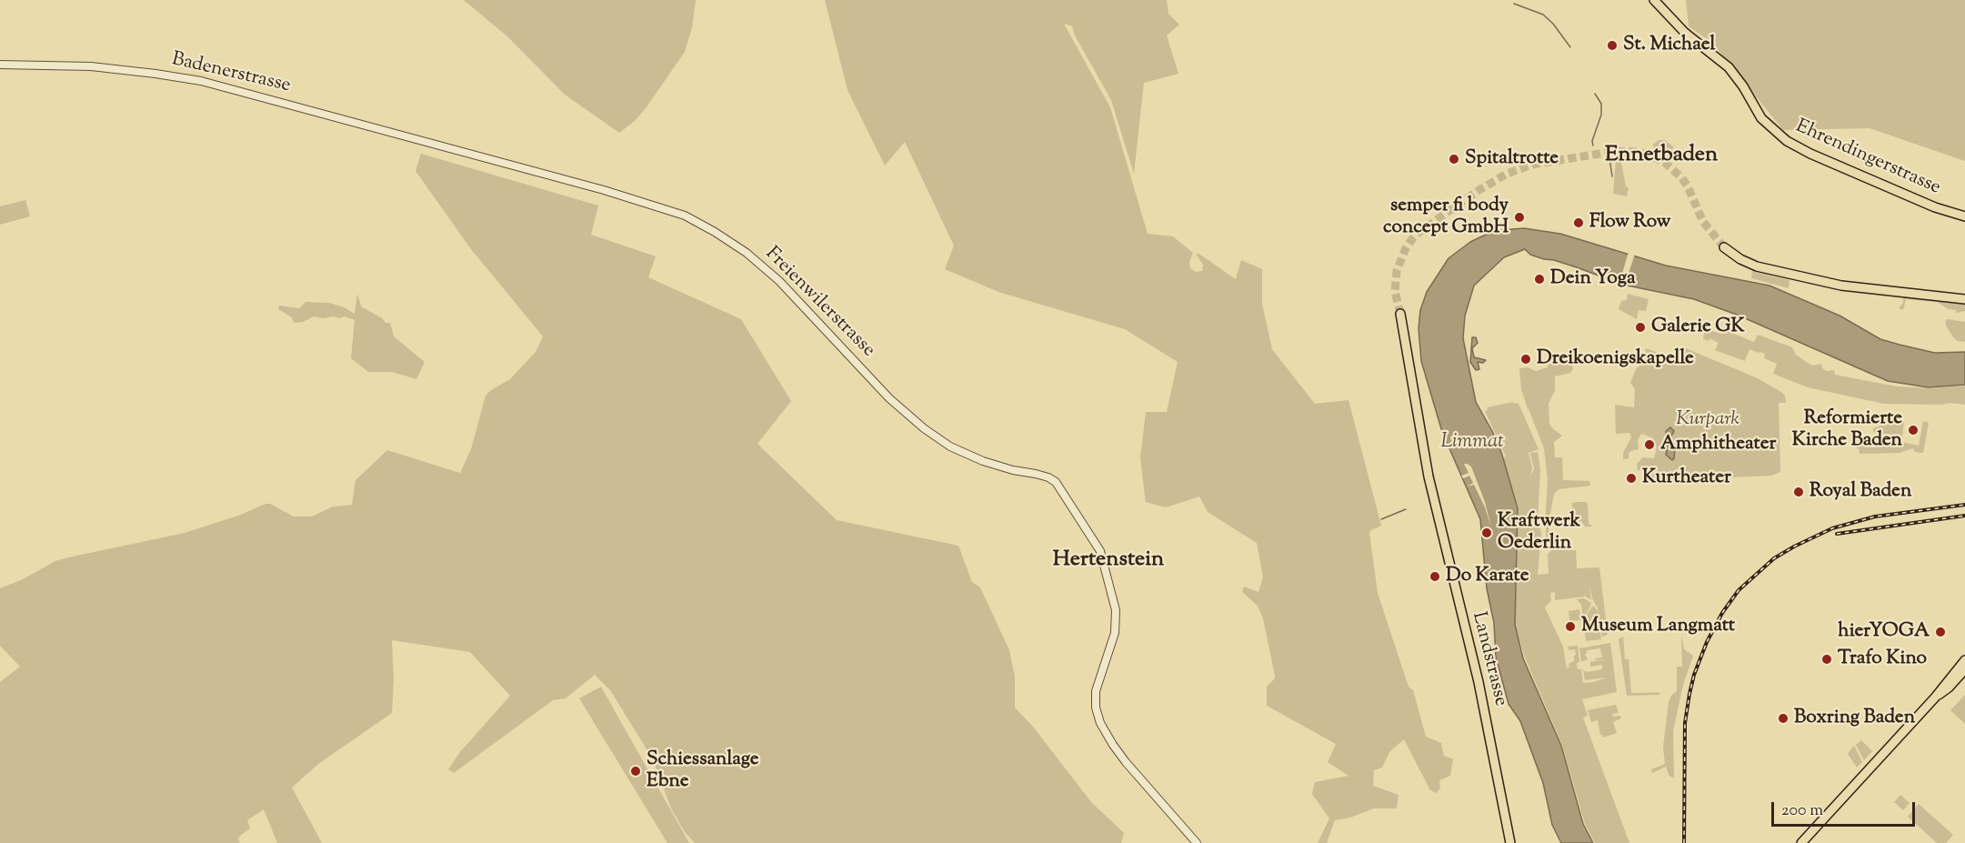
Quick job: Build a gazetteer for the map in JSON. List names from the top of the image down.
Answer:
{
  "streets": {
    "main road": ["Ehrendingerstrasse", "Landstrasse"],
    "street": ["Badenerstrasse", "Freienwilerstrasse"]
  },
  "crossings": [
    ["Badenerstrasse", "Freienwilerstrasse"]
  ],
  "districts": ["Ennetbaden", "Hertenstein"],
  "water": ["Limmat"],
  "parks": ["Kurpark"],
  "places": [
    "St. Michael",
    "Spitaltrotte",
    "semper fi body concept GmbH",
    "Flow Row",
    "Dein Yoga",
    "Galerie GK",
    "Dreikoenigskapelle",
    "Reformierte Kirche Baden",
    "Amphitheater",
    "Kurtheater",
    "Royal Baden",
    "Kraftwerk Oederlin",
    "Do Karate",
    "Museum Langmatt",
    "hierYOGA",
    "Trafo Kino",
    "Boxring Baden",
    "Schiessanlage Ebne"
  ],
  "scale_bar": "200 m"
}
